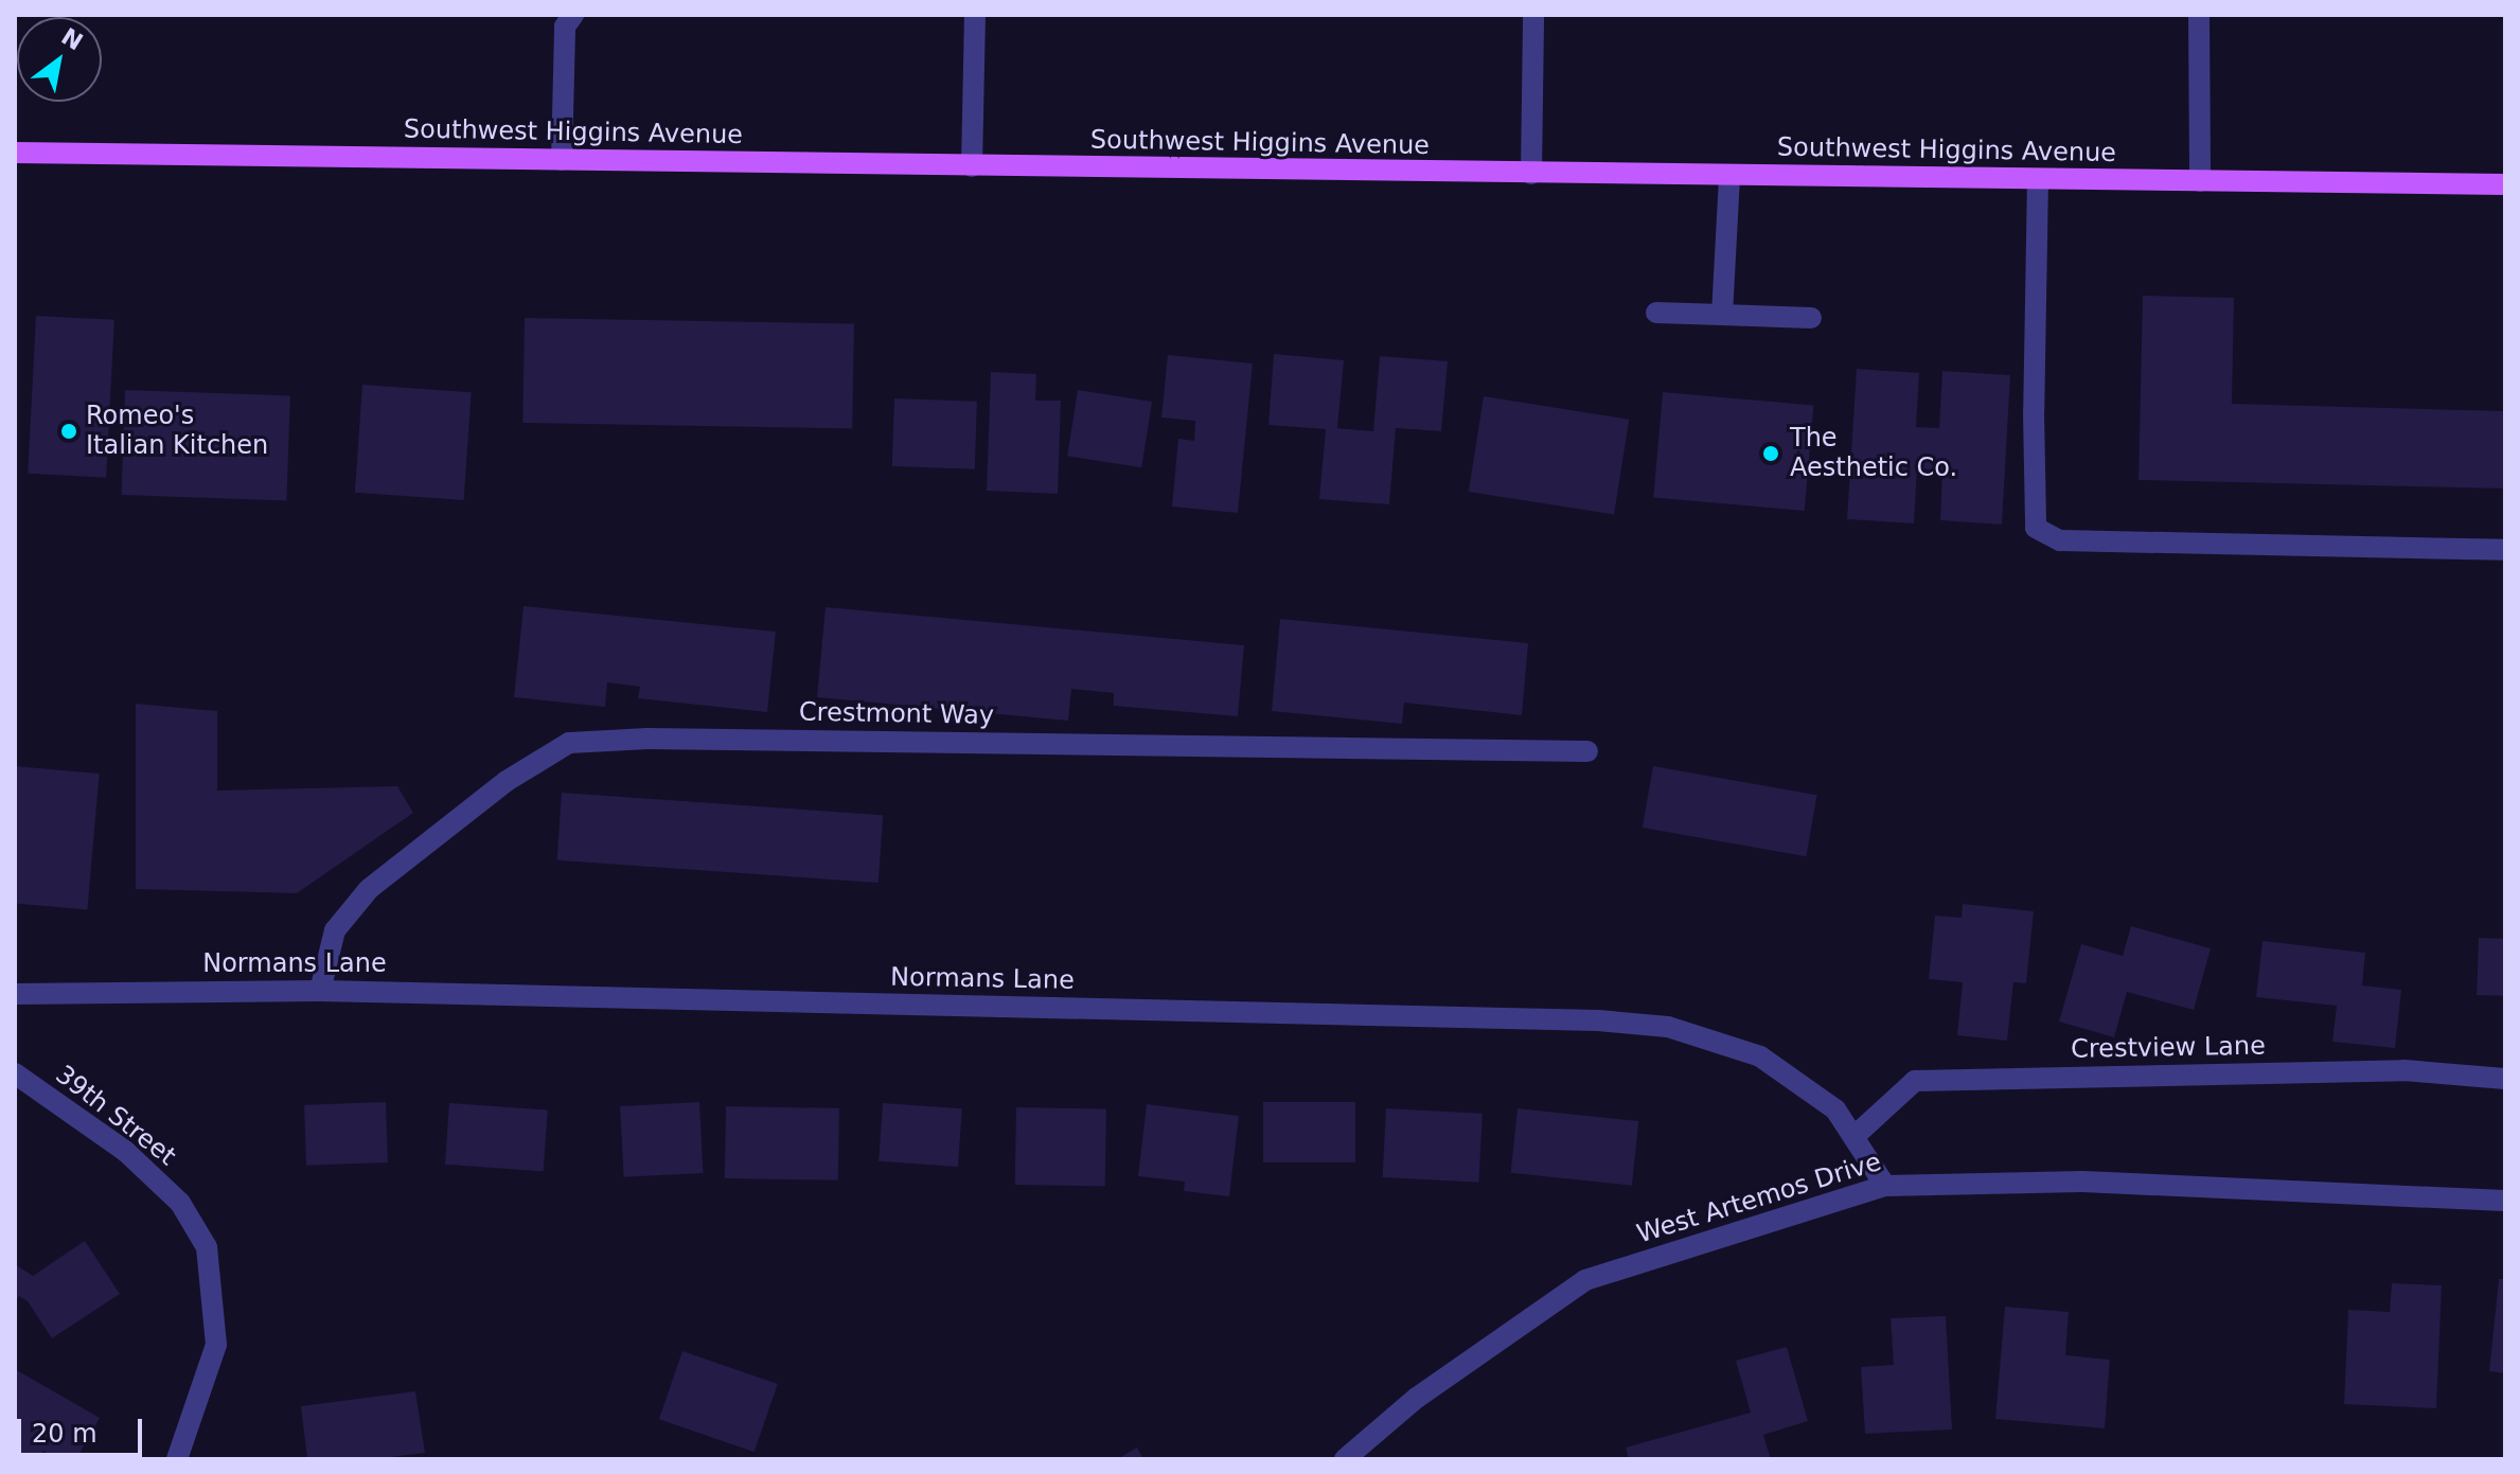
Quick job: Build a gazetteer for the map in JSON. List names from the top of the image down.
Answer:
{
  "streets": {
    "main road": ["Southwest Higgins Avenue"],
    "street": [
      "Crestmont Way",
      "Normans Lane",
      "Crestview Lane",
      "39th Street",
      "West Artemos Drive"
    ]
  },
  "crossings": [
    ["Crestmont Way", "Normans Lane"],
    ["Normans Lane", "Crestview Lane"],
    ["Normans Lane", "West Artemos Drive"]
  ],
  "places": ["Romeo's Italian Kitchen", "The Aesthetic Co."],
  "scale_bar": "20 m",
  "north": "top right"
}
